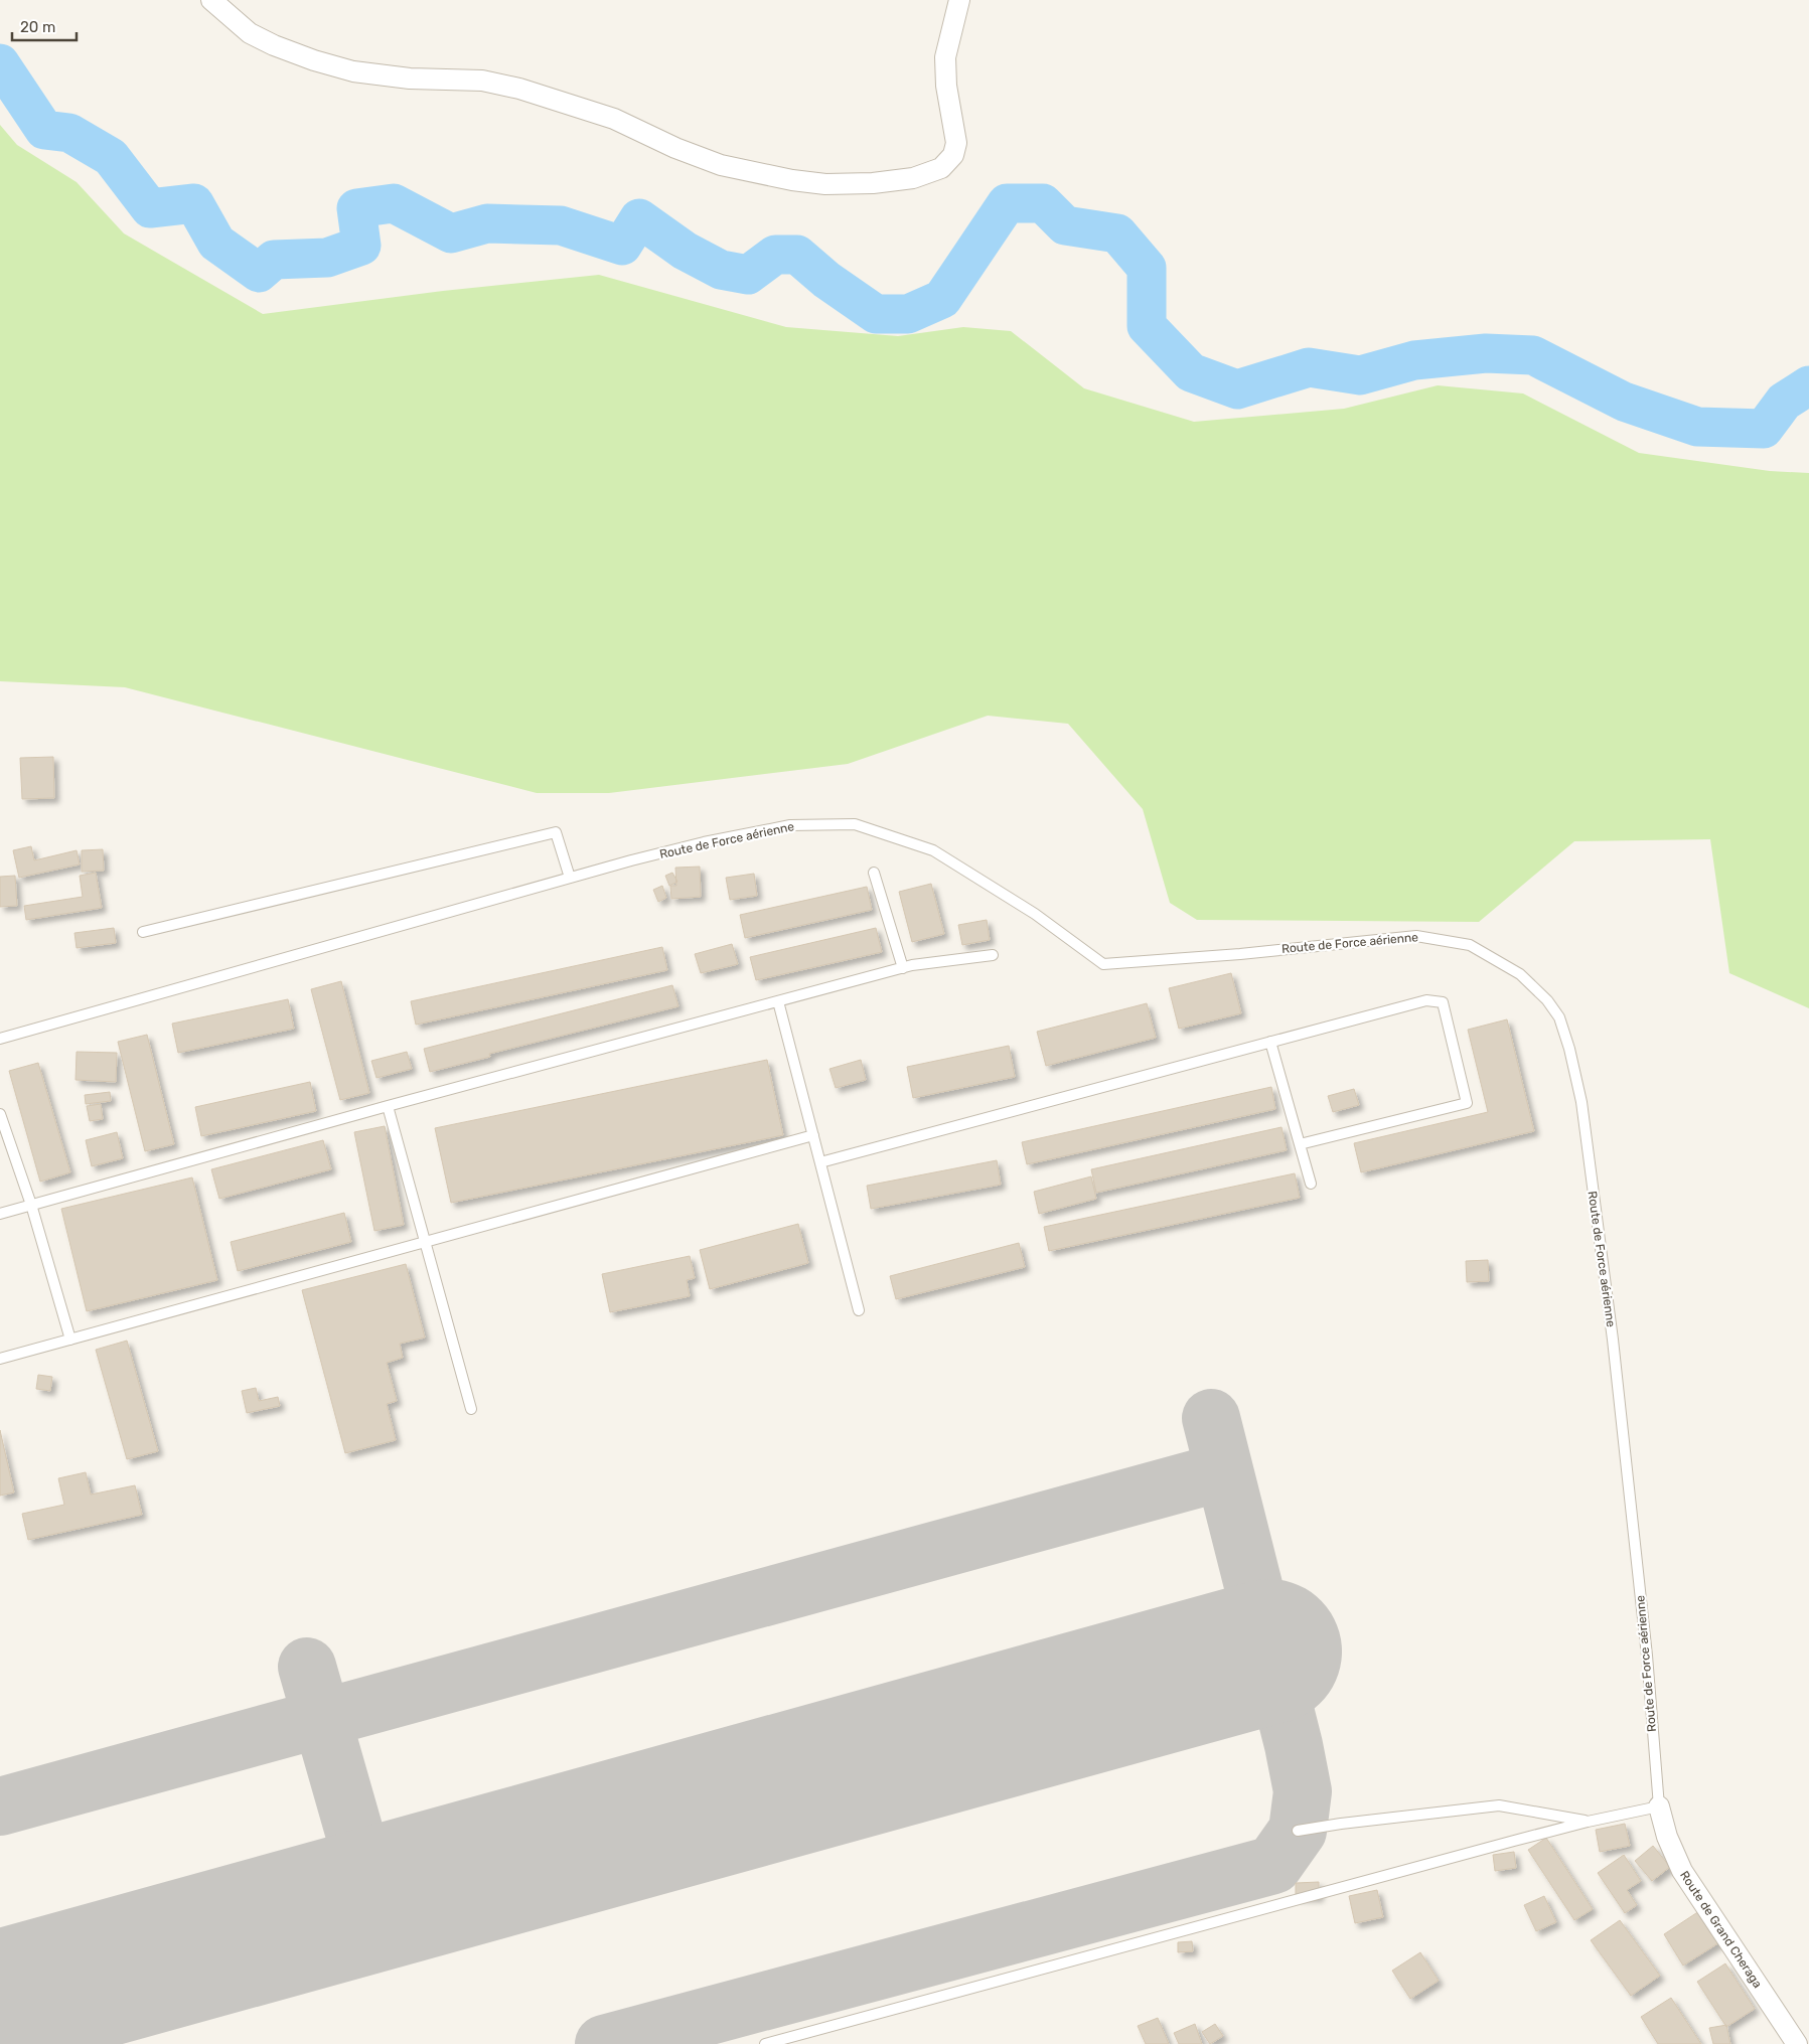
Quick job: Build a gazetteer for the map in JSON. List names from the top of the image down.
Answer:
{
  "streets": {
    "street": ["Route de Grand Cheraga"],
    "lane": ["Route de Force aérienne"]
  },
  "crossings": [
    ["Route de Force aérienne", "Route de Grand Cheraga"]
  ],
  "scale_bar": "20 m"
}
